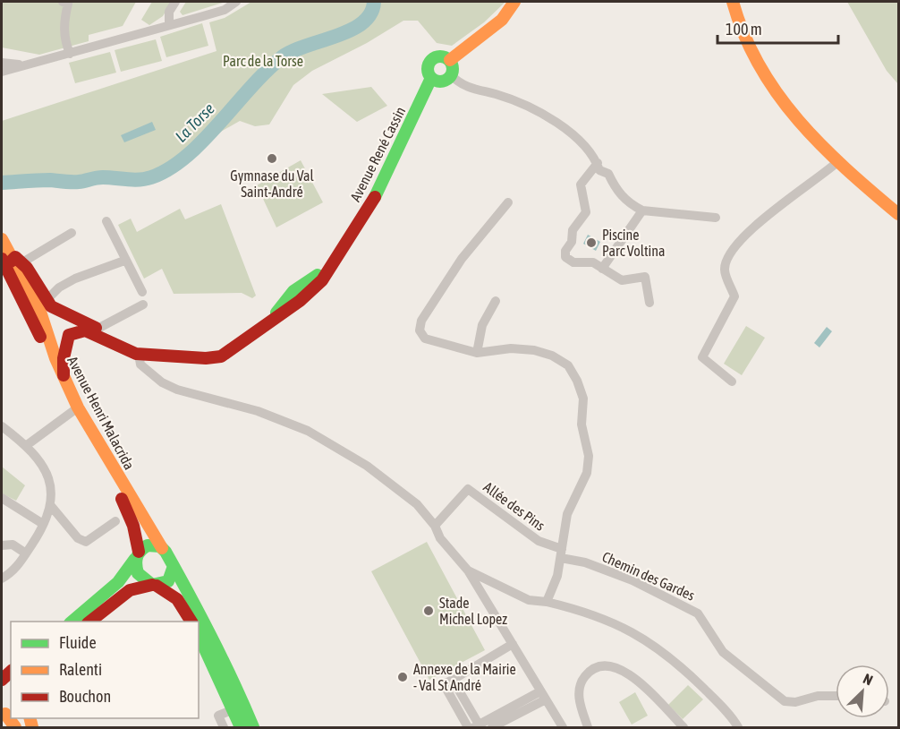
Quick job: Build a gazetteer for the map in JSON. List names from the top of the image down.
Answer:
{
  "streets": {
    "main road": ["Avenue René Cassin", "Avenue Henri Malacrida"],
    "street": ["Allée des Pins", "Chemin des Gardes"]
  },
  "crossings": [
    ["Allée des Pins", "Chemin des Gardes"]
  ],
  "water": ["La Torse"],
  "parks": ["Parc de la Torse"],
  "places": [
    "Gymnase du Val Saint-André",
    "Piscine Parc Voltina",
    "Stade Michel Lopez",
    "Annexe de la Mairie - Val St André"
  ],
  "legend": ["Fluide", "Ralenti", "Bouchon"],
  "scale_bar": "100 m",
  "north": "top right"
}
